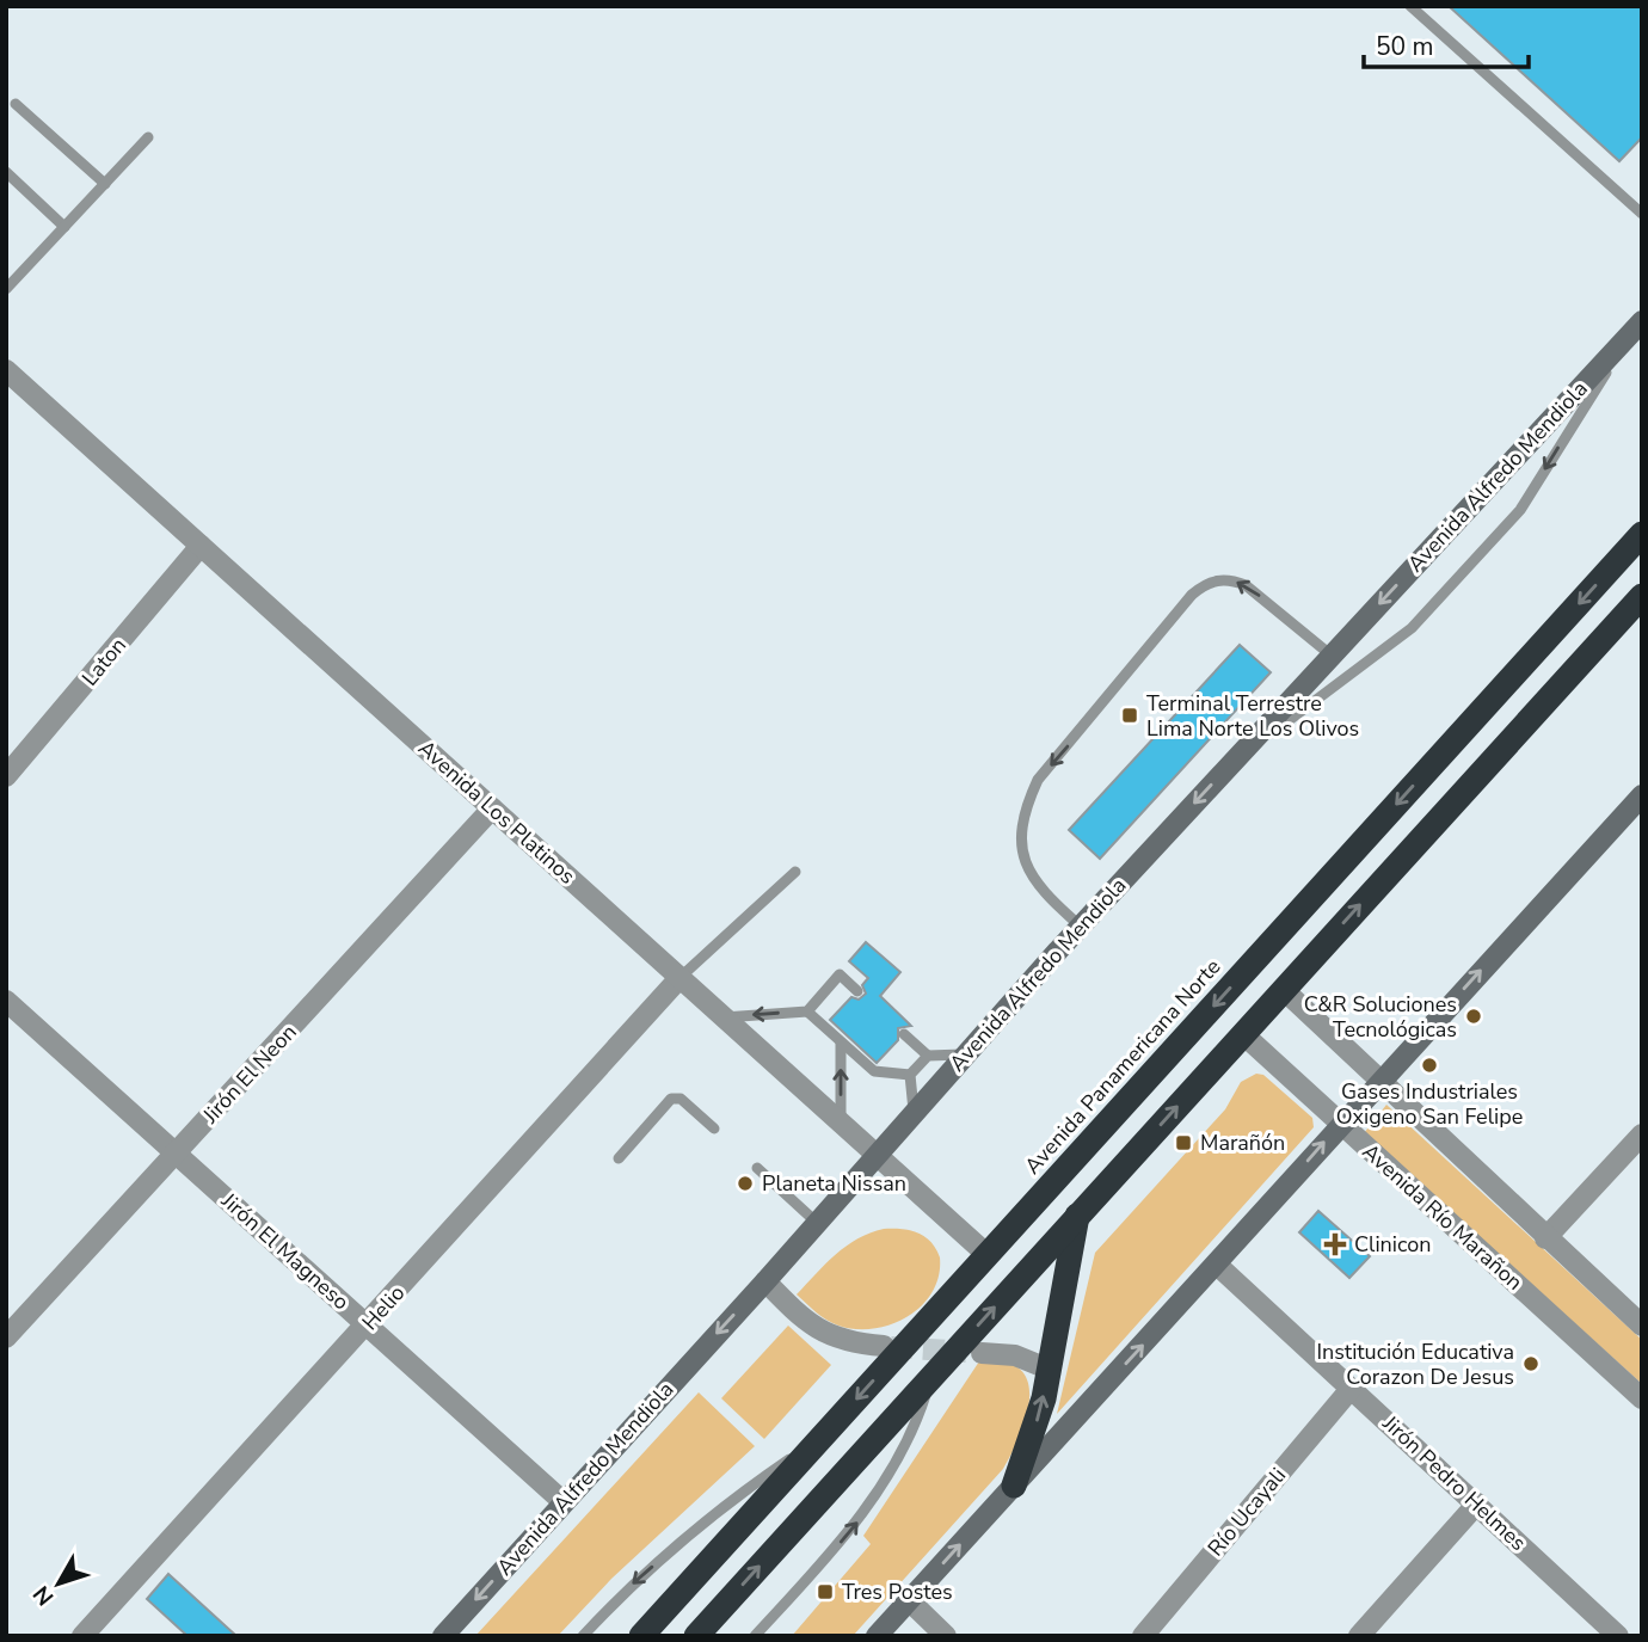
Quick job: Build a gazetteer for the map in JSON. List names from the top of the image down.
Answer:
{
  "streets": {
    "highway": ["Avenida Panamericana Norte"],
    "main road": ["Avenida Alfredo Mendiola"],
    "street": [
      "Laton",
      "Avenida Los Platinos",
      "Jirón El Neon",
      "Avenida Río Marañon",
      "Jirón El Magneso",
      "Helio",
      "Jirón Pedro Helmes",
      "Río Ucayali"
    ]
  },
  "crossings": [
    ["Avenida Alfredo Mendiola", "Avenida Los Platinos"],
    ["Avenida Alfredo Mendiola", "Jirón El Magneso"],
    ["Laton", "Avenida Los Platinos"],
    ["Avenida Los Platinos", "Avenida Panamericana Norte"],
    ["Avenida Los Platinos", "Jirón El Neon"],
    ["Avenida Los Platinos", "Helio"],
    ["Jirón El Neon", "Jirón El Magneso"],
    ["Jirón El Magneso", "Helio"],
    ["Jirón Pedro Helmes", "Río Ucayali"]
  ],
  "one_way": ["Avenida Alfredo Mendiola"],
  "places": {
    "transit": ["Terminal Terrestre Lima Norte Los Olivos", "Marañón", "Tres Postes"],
    "other": [
      "C&R Soluciones Tecnológicas",
      "Gases Industriales Oxigeno San Felipe",
      "Planeta Nissan",
      "Institución Educativa Corazon De Jesus"
    ],
    "health": ["Clinicon"]
  },
  "scale_bar": "50 m",
  "north": "bottom left"
}
